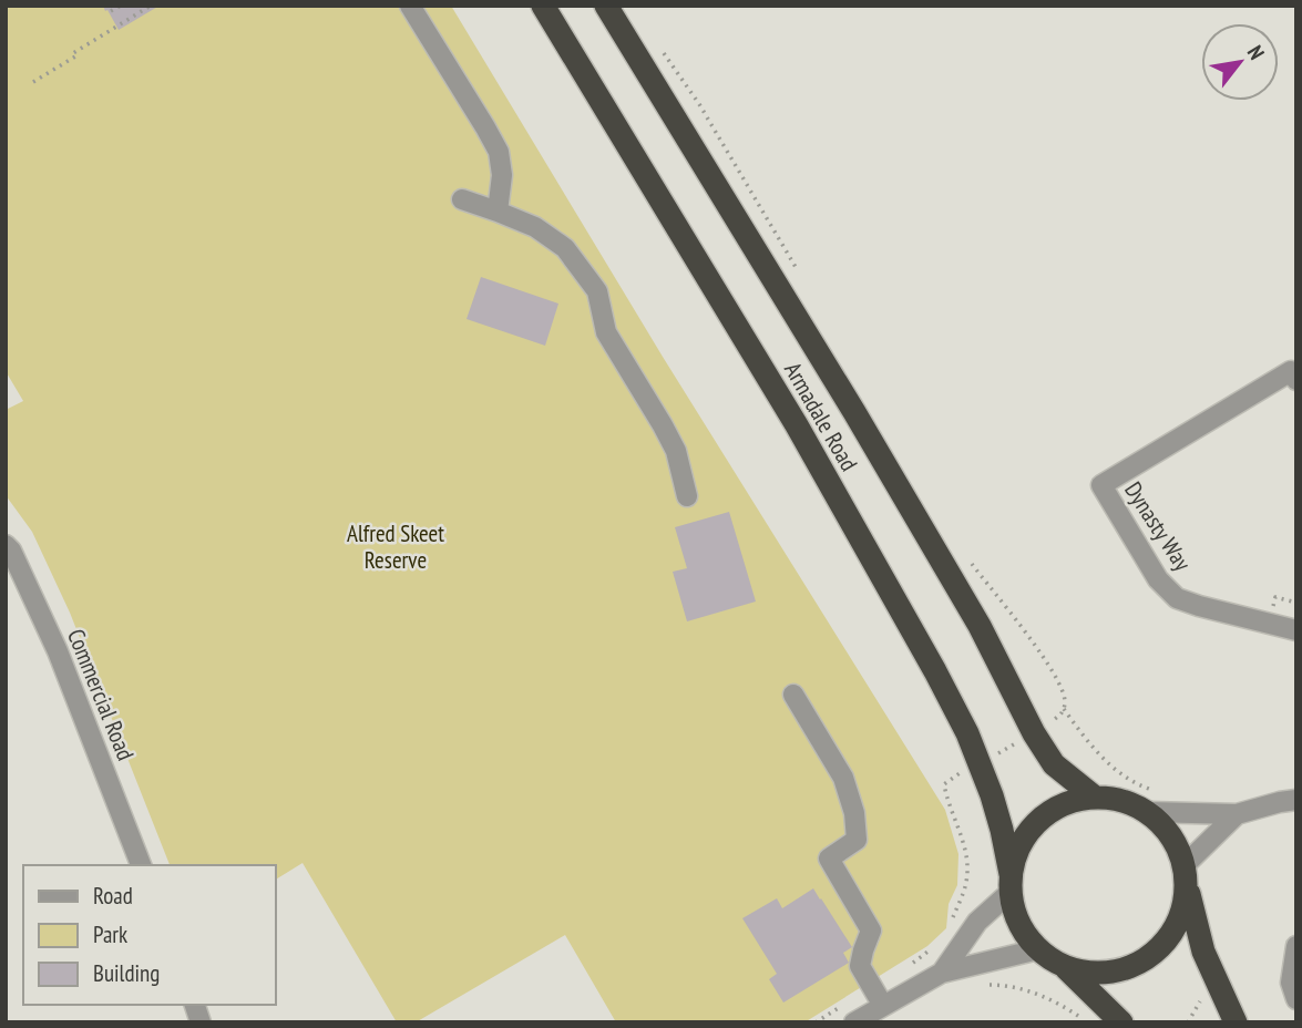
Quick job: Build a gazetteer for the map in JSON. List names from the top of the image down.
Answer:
{
  "streets": {
    "highway": ["Armadale Road"],
    "street": ["Dynasty Way", "Commercial Road"]
  },
  "parks": ["Alfred Skeet Reserve"],
  "legend": ["Road", "Park", "Building"],
  "north": "top right"
}
